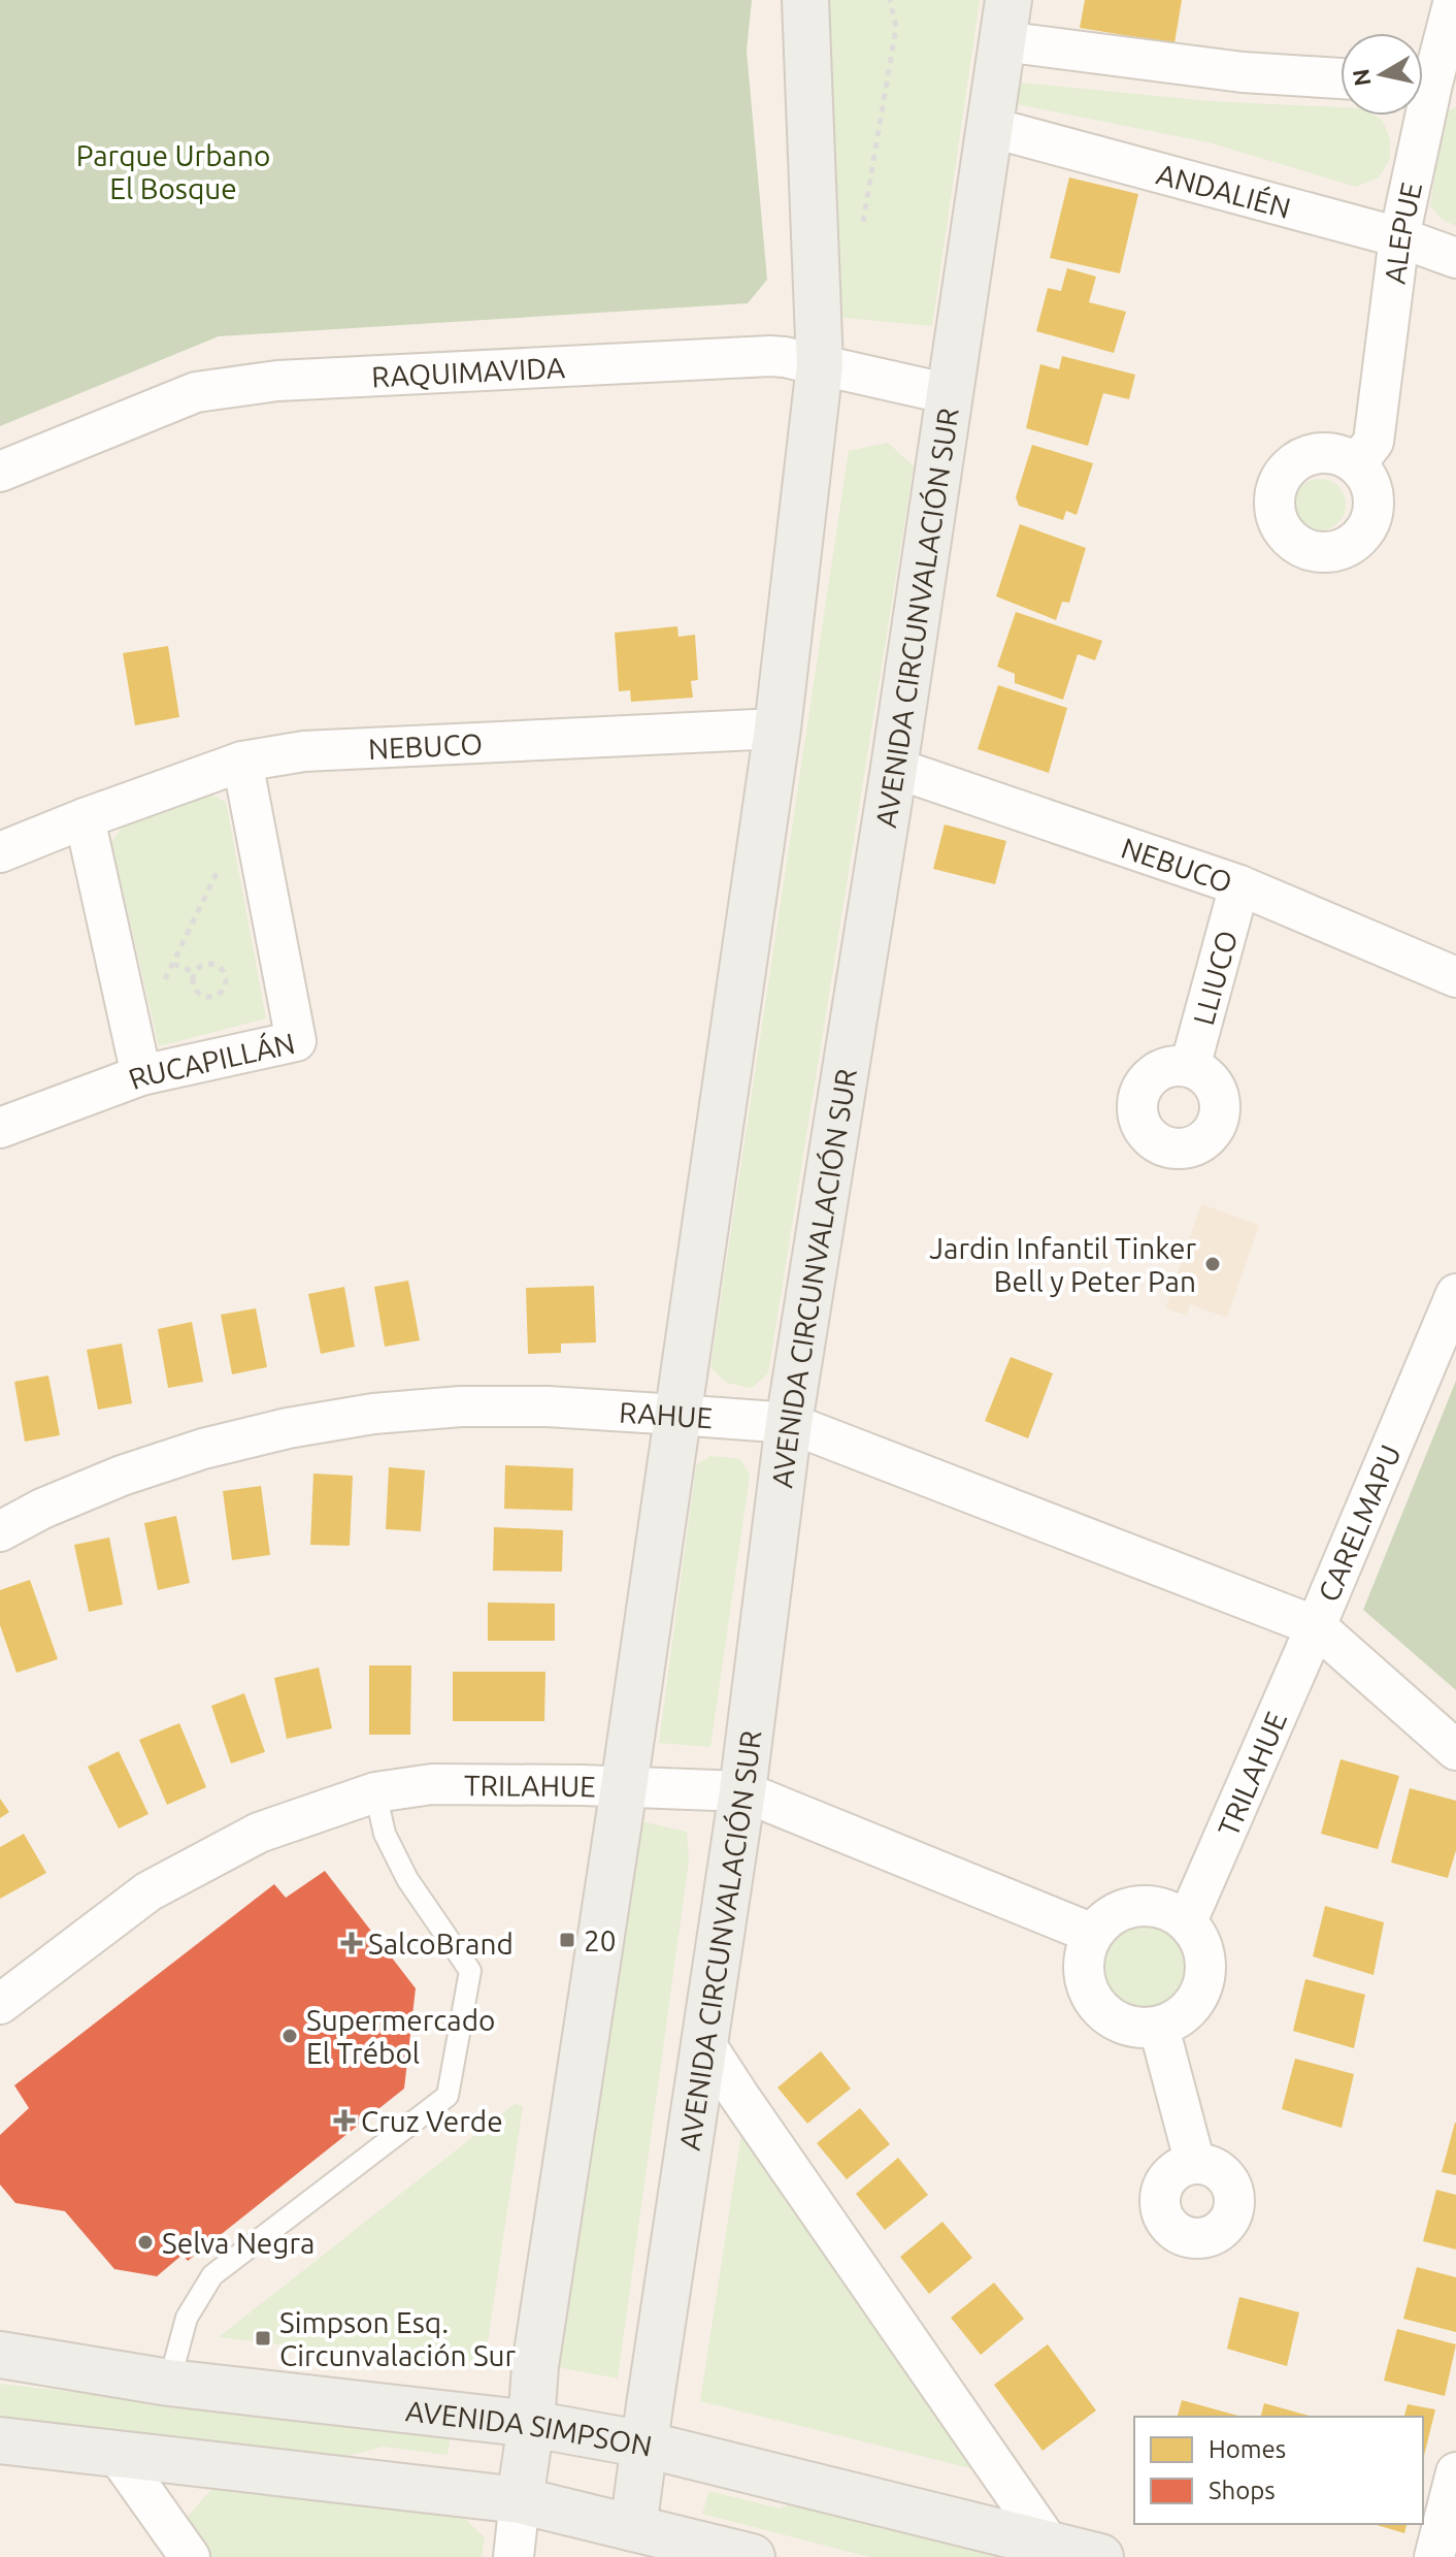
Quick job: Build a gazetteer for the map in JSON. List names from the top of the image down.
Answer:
{
  "streets": {
    "main road": ["AVENIDA CIRCUNVALACIÓN SUR", "AVENIDA SIMPSON"],
    "street": [
      "ANDALIÉN",
      "ALEPUE",
      "RAQUIMAVIDA",
      "NEBUCO",
      "LLIUCO",
      "RUCAPILLÁN",
      "RAHUE",
      "CARELMAPU",
      "TRILAHUE"
    ]
  },
  "crossings": [
    ["ANDALIÉN", "ALEPUE"],
    ["ANDALIÉN", "AVENIDA CIRCUNVALACIÓN SUR"],
    ["RAQUIMAVIDA", "AVENIDA CIRCUNVALACIÓN SUR"],
    ["AVENIDA CIRCUNVALACIÓN SUR", "NEBUCO"],
    ["AVENIDA CIRCUNVALACIÓN SUR", "RAHUE"],
    ["AVENIDA CIRCUNVALACIÓN SUR", "TRILAHUE"],
    ["AVENIDA CIRCUNVALACIÓN SUR", "AVENIDA SIMPSON"],
    ["NEBUCO", "LLIUCO"],
    ["NEBUCO", "RUCAPILLÁN"],
    ["RAHUE", "CARELMAPU"],
    ["RAHUE", "TRILAHUE"],
    ["CARELMAPU", "TRILAHUE"]
  ],
  "parks": ["Parque Urbano El Bosque"],
  "places": {
    "other": ["Jardin Infantil Tinker Bell y Peter Pan", "Supermercado El Trébol", "Selva Negra"],
    "transit": ["20", "Simpson Esq. Circunvalación Sur"],
    "health": ["SalcoBrand", "Cruz Verde"]
  },
  "legend": ["Homes", "Shops"],
  "north": "left"
}
